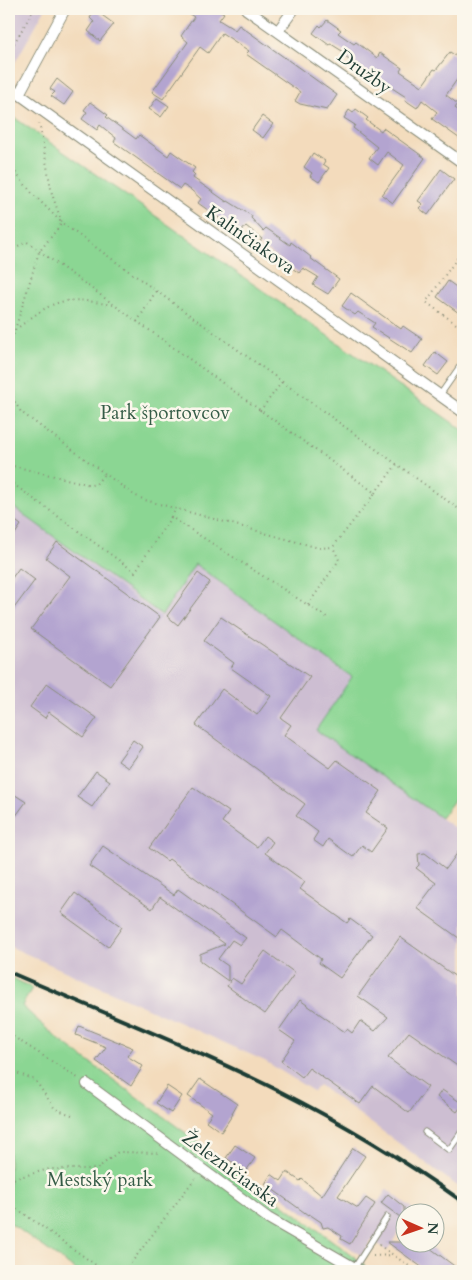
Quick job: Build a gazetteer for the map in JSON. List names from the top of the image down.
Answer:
{
  "streets": {
    "street": ["Družby", "Kalinčiakova", "Železničiarska"]
  },
  "parks": ["Park športovcov", "Mestský park"],
  "north": "right"
}
